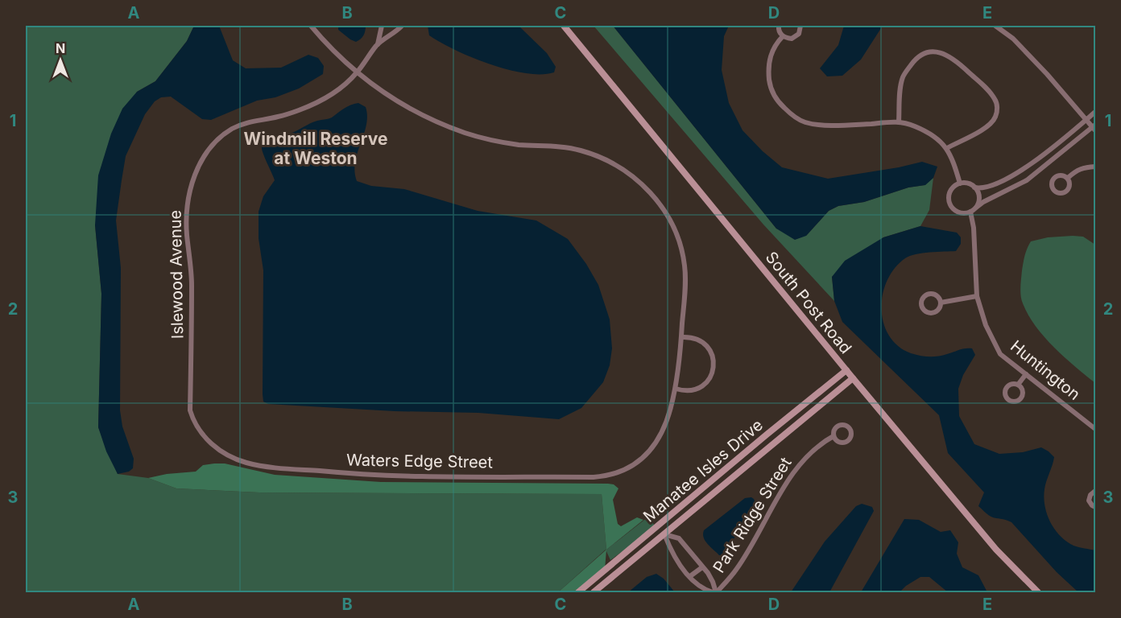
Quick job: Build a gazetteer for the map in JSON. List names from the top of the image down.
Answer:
{
  "streets": {
    "street": [
      "Islewood Avenue",
      "South Post Road",
      "Huntington",
      "Waters Edge Street",
      "Manatee Isles Drive",
      "Park Ridge Street"
    ]
  },
  "crossings": [
    ["Islewood Avenue", "Waters Edge Street"],
    ["South Post Road", "Manatee Isles Drive"],
    ["Manatee Isles Drive", "Park Ridge Street"]
  ],
  "districts": ["Windmill Reserve at Weston"],
  "north": "top",
  "grid": {
    "columns": [
      "A",
      "B",
      "C",
      "D",
      "E"
    ],
    "rows": ["1", "2", "3"]
  }
}
